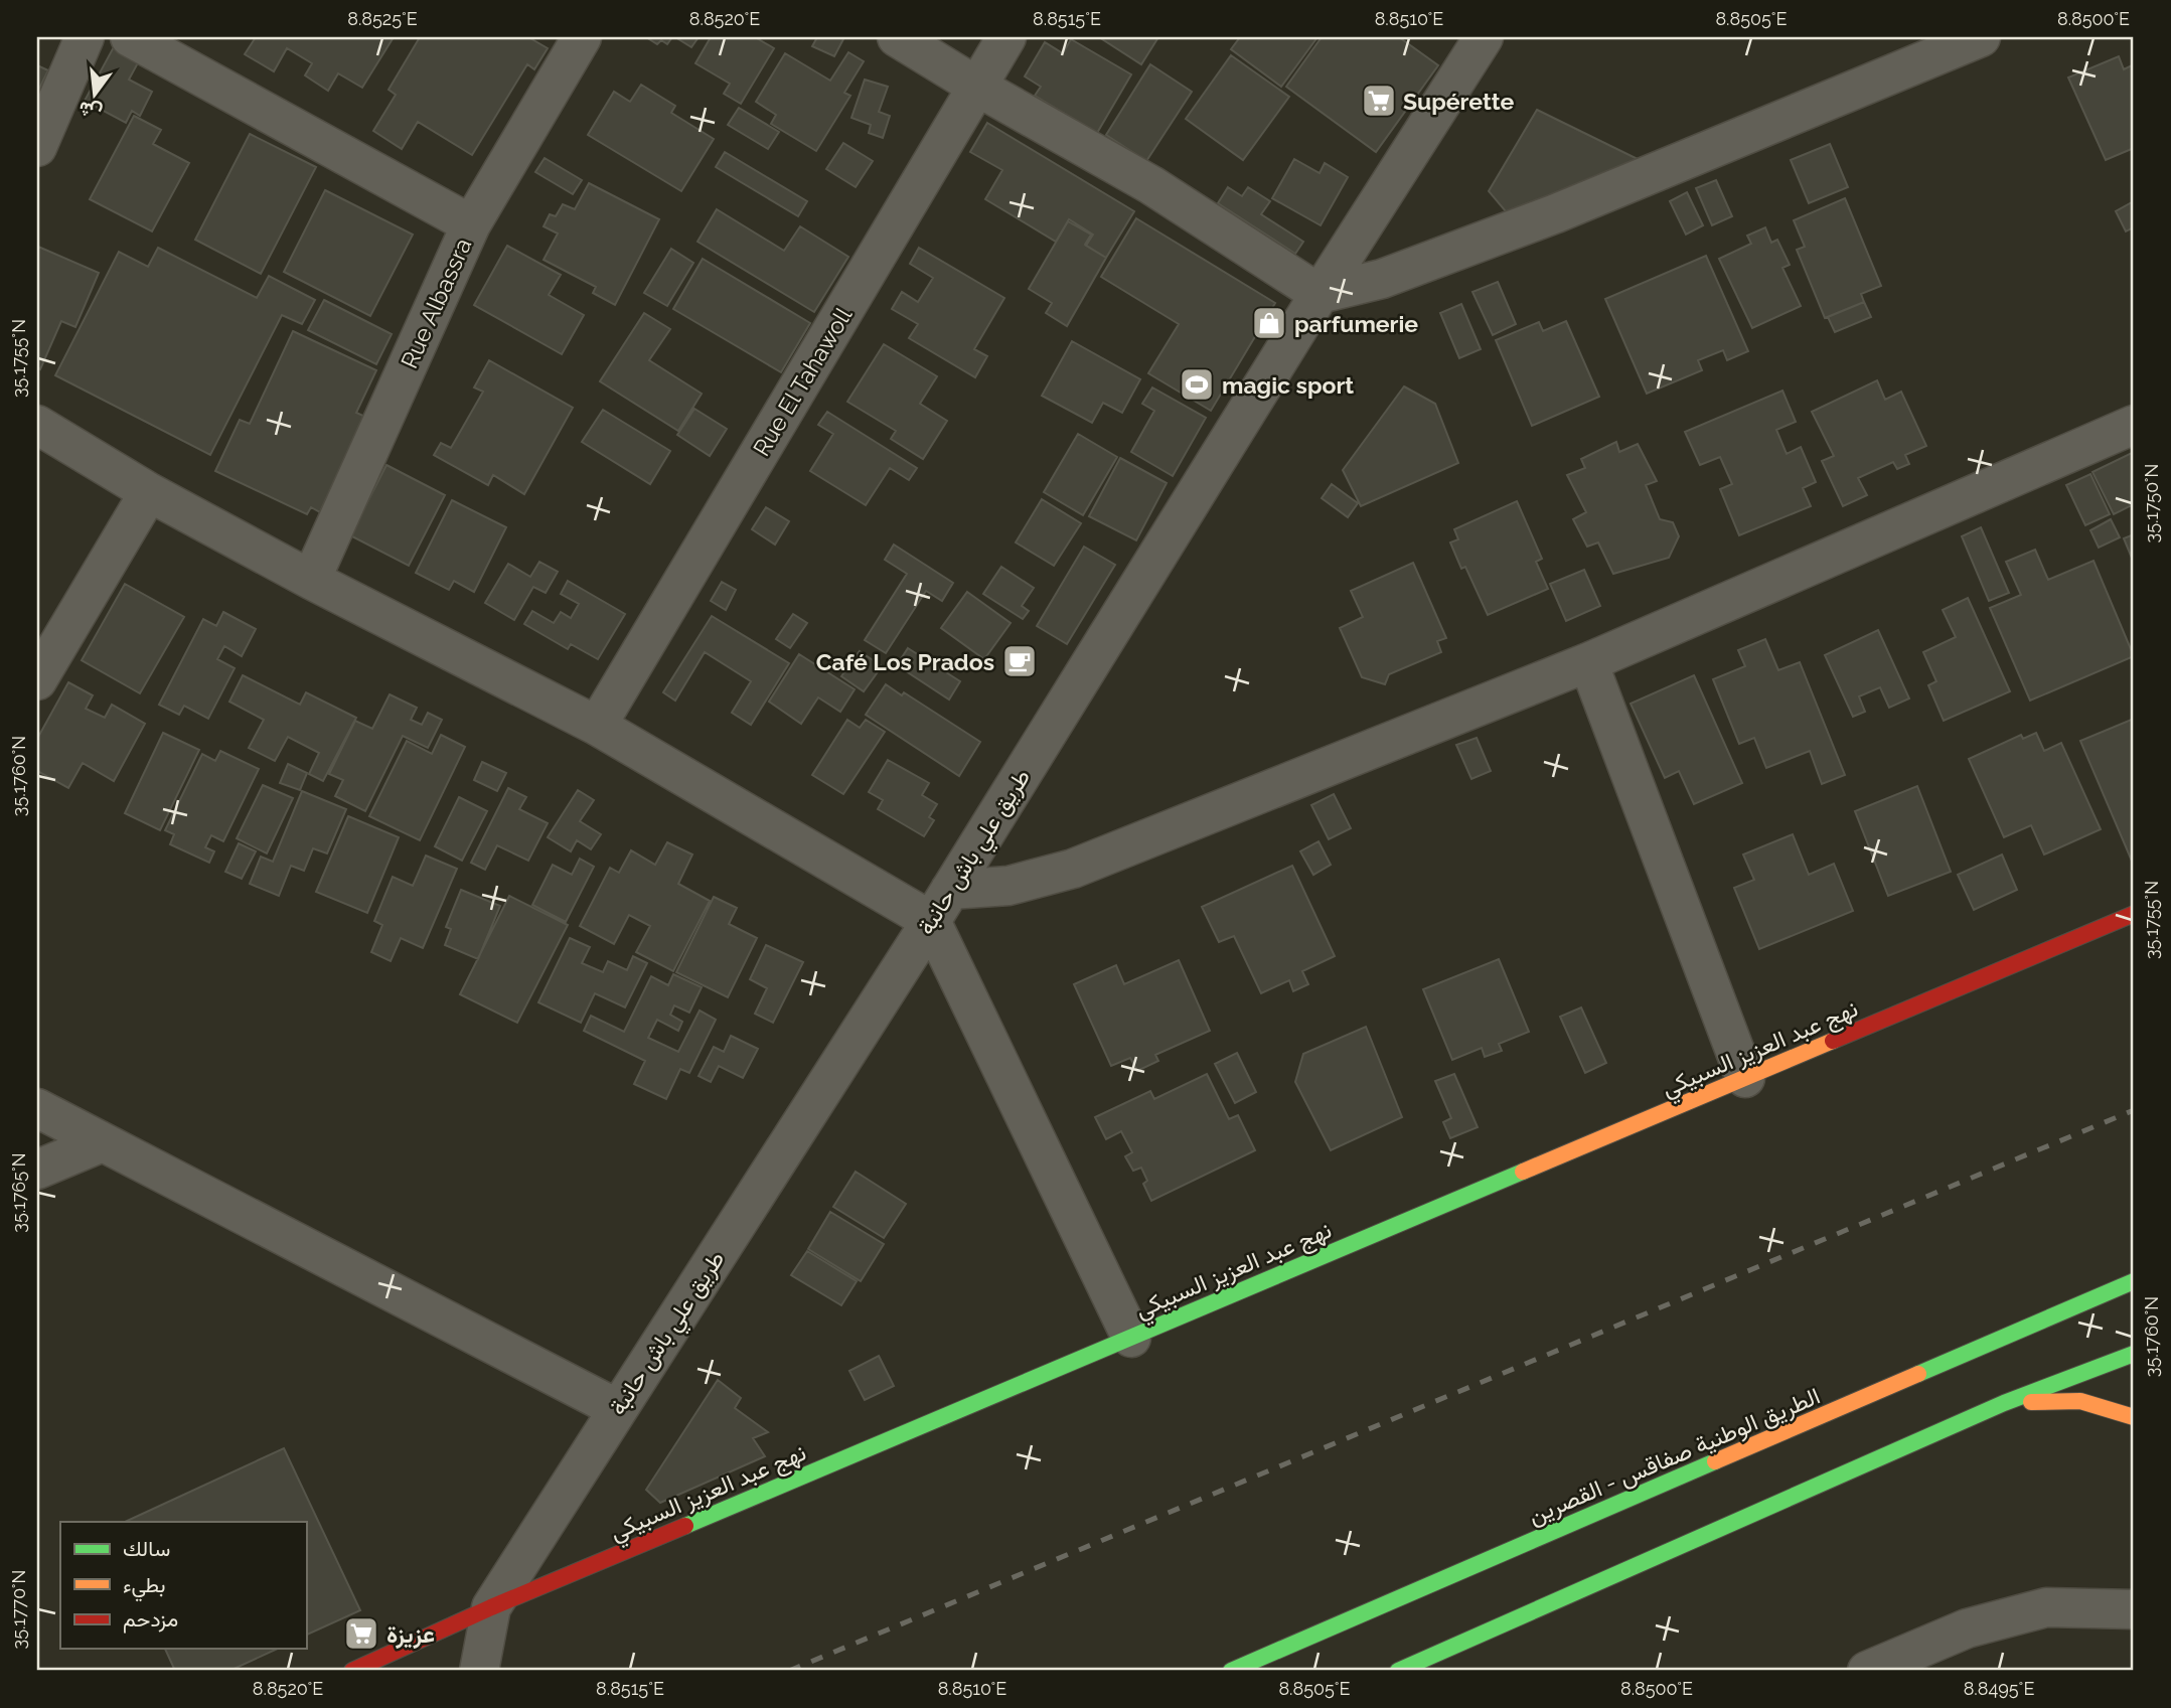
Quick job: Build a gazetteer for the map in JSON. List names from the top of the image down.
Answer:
{
  "streets": {
    "street": [
      "Rue Albassra",
      "Rue El Tahawoll",
      "طريق علي باش حانبة",
      "نهج عبد العزيز السبيكي",
      "الطريق الوطنية صفاقس - القصرين"
    ]
  },
  "crossings": [
    ["طريق علي باش حانبة", "نهج عبد العزيز السبيكي"]
  ],
  "places": {
    "supermarket": ["Supérette", "عزيزة"],
    "shop": ["parfumerie"],
    "sports": ["magic sport"],
    "cafe": ["Café Los Prados"]
  },
  "legend": ["سالك", "بطيء", "مزدحم"],
  "north": "bottom",
  "coordinates": [
    "8.8525°E",
    "8.8520°E",
    "8.8515°E",
    "8.8510°E",
    "8.8505°E",
    "8.8500°E",
    "35.1755°N",
    "35.1750°N",
    "35.1760°N",
    "35.1765°N",
    "35.1770°N",
    "8.8495°E"
  ]
}
